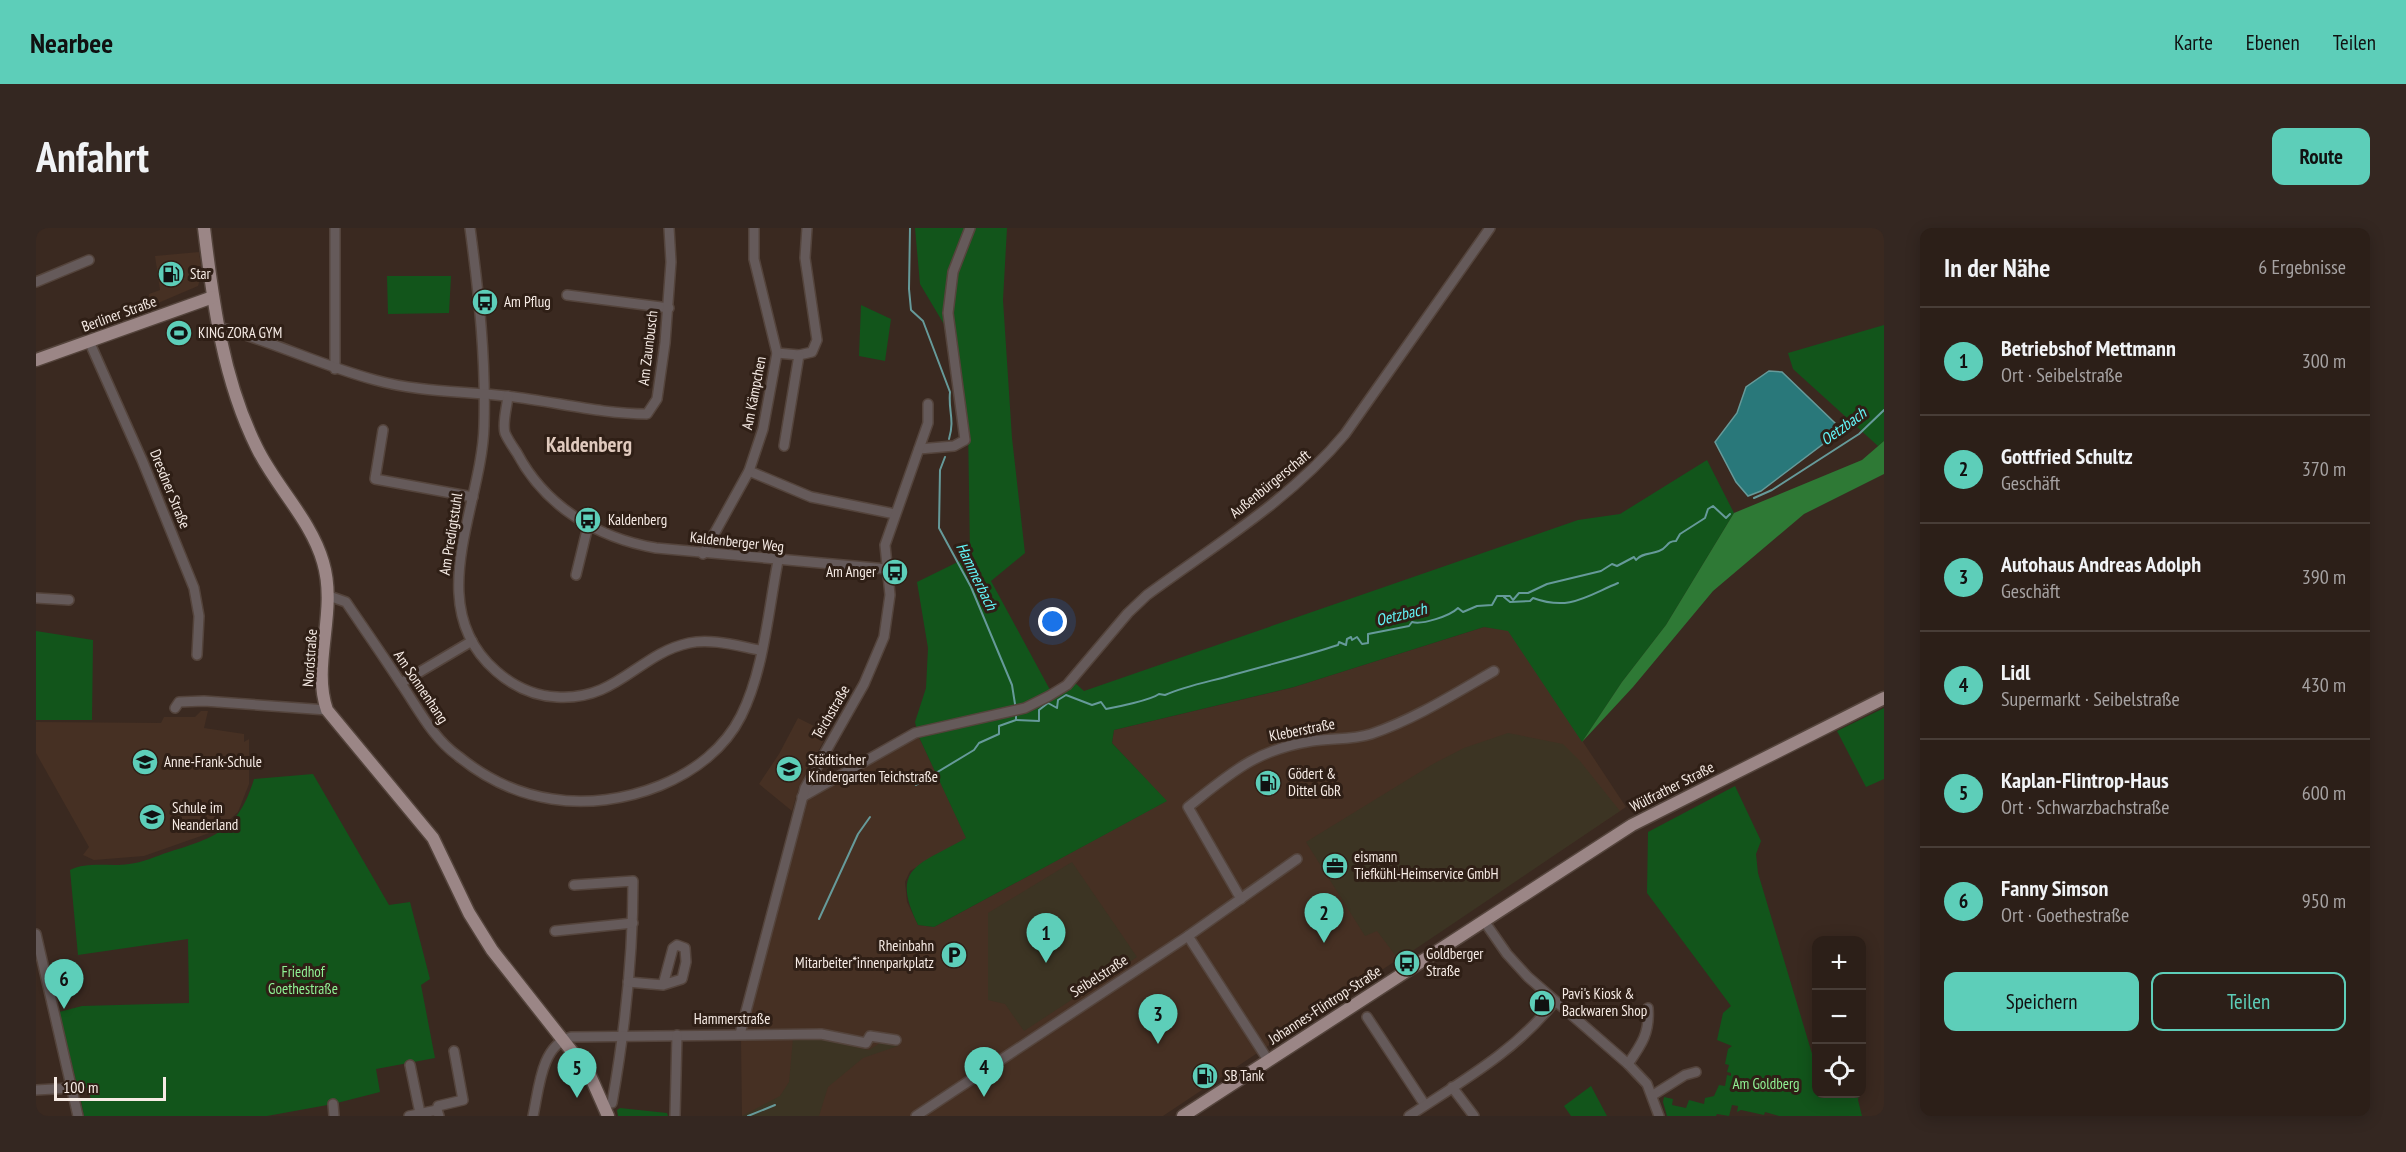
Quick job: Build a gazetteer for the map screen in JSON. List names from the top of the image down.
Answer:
{
  "streets": {
    "main road": [
      "Berliner Straße",
      "Nordstraße",
      "Wülfrather Straße",
      "Johannes-Flintrop-Straße"
    ],
    "street": [
      "Am Zaunbusch",
      "Am Kämpchen",
      "Außenbürgerschaft",
      "Dresdner Straße",
      "Am Predigtstuhl",
      "Kaldenberger Weg",
      "Am Sonnenhang",
      "Teichstraße",
      "Kleberstraße",
      "Seibelstraße",
      "Hammerstraße"
    ]
  },
  "crossings": [
    ["Berliner Straße", "Dresdner Straße"],
    ["Berliner Straße", "Nordstraße"],
    ["Am Zaunbusch", "Am Predigtstuhl"],
    ["Am Zaunbusch", "Nordstraße"],
    ["Am Kämpchen", "Kaldenberger Weg"],
    ["Außenbürgerschaft", "Teichstraße"],
    ["Am Predigtstuhl", "Am Sonnenhang"],
    ["Kaldenberger Weg", "Am Sonnenhang"],
    ["Kaldenberger Weg", "Teichstraße"],
    ["Nordstraße", "Am Sonnenhang"],
    ["Nordstraße", "Hammerstraße"],
    ["Teichstraße", "Hammerstraße"],
    ["Kleberstraße", "Seibelstraße"],
    ["Wülfrather Straße", "Johannes-Flintrop-Straße"]
  ],
  "districts": ["Kaldenberg"],
  "water": ["Oetzbach", "Hammerbach"],
  "parks": ["Friedhof Goethestraße", "Am Goldberg"],
  "places": {
    "fuel station": ["Star", "Gödert & Dittel GbR", "SB Tank"],
    "bus stop": [
      "Am Pflug",
      "Kaldenberg",
      "Am Anger",
      "Goldberger Straße"
    ],
    "sports": ["KING ZORA GYM"],
    "school or university": ["Anne-Frank-Schule", "Städtischer Kindergarten Teichstraße", "Schule im Neanderland"],
    "office": ["eismann Tiefkühl-Heimservice GmbH"],
    "parking": ["Rheinbahn Mitarbeiter*innenparkplatz"],
    "shop": ["Pavi's Kiosk & Backwaren Shop"]
  },
  "scale_bar": "100 m",
  "page": {
    "header": "Nearbee",
    "nav": ["Karte", "Ebenen", "Teilen"],
    "buttons": [
      "Route",
      ["Speichern", "Teilen"]
    ],
    "title": "Anfahrt",
    "heading": ["In der Nähe", "6 Ergebnisse"],
    "list": [
      {
        "mark": "1",
        "name": "Betriebshof Mettmann",
        "note": "Ort · Seibelstraße",
        "value": "300 m"
      },
      {
        "mark": "2",
        "name": "Gottfried Schultz",
        "note": "Geschäft",
        "value": "370 m"
      },
      {
        "mark": "3",
        "name": "Autohaus Andreas Adolph",
        "note": "Geschäft",
        "value": "390 m"
      },
      {
        "mark": "4",
        "name": "Lidl",
        "note": "Supermarkt · Seibelstraße",
        "value": "430 m"
      },
      {
        "mark": "5",
        "name": "Kaplan-Flintrop-Haus",
        "note": "Ort · Schwarzbachstraße",
        "value": "600 m"
      },
      {
        "mark": "6",
        "name": "Fanny Simson",
        "note": "Ort · Goethestraße",
        "value": "950 m"
      }
    ],
    "pins": [
      "2",
      "1",
      "6",
      "3",
      "4",
      "5"
    ],
    "map_buttons": ["+", "−"],
    "scale": "100 m"
  }
}
